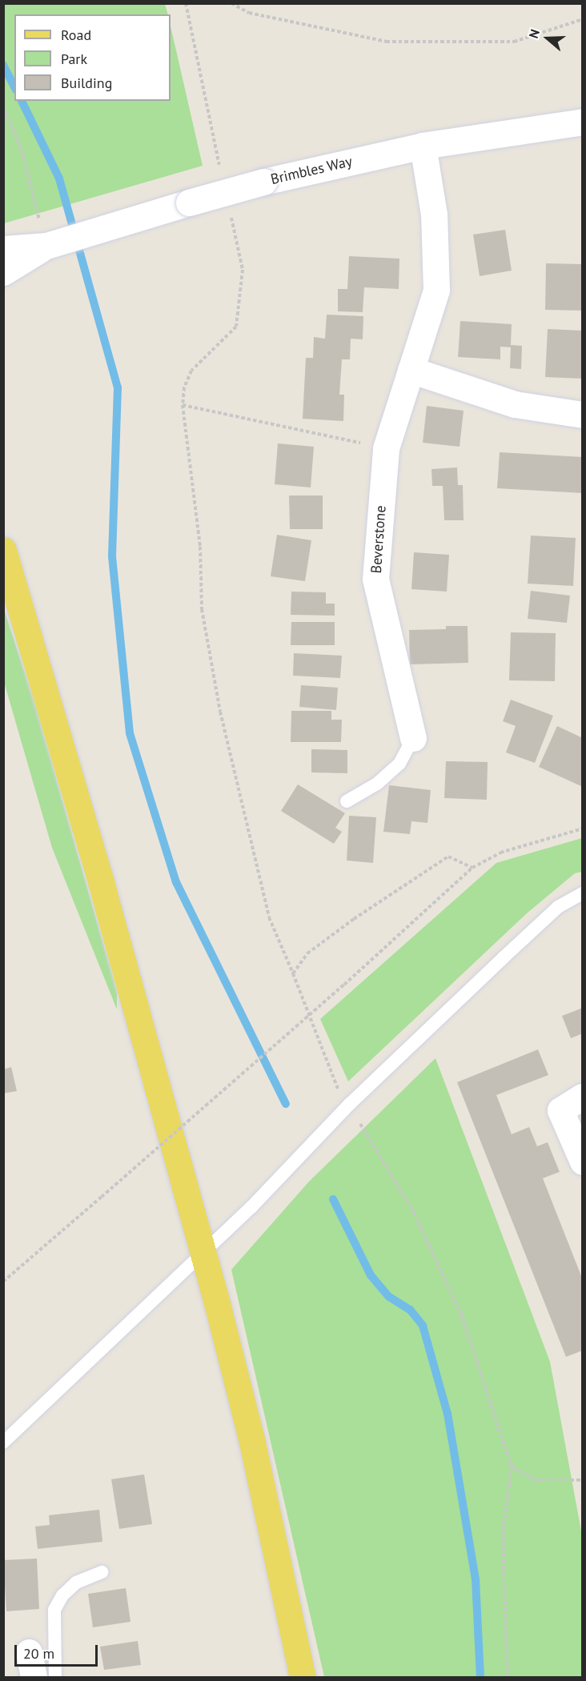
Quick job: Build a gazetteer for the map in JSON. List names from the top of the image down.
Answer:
{
  "streets": {
    "street": ["Brimbles Way", "Beverstone"]
  },
  "crossings": [
    ["Brimbles Way", "Beverstone"]
  ],
  "legend": ["Road", "Park", "Building"],
  "scale_bar": "20 m",
  "north": "left"
}
